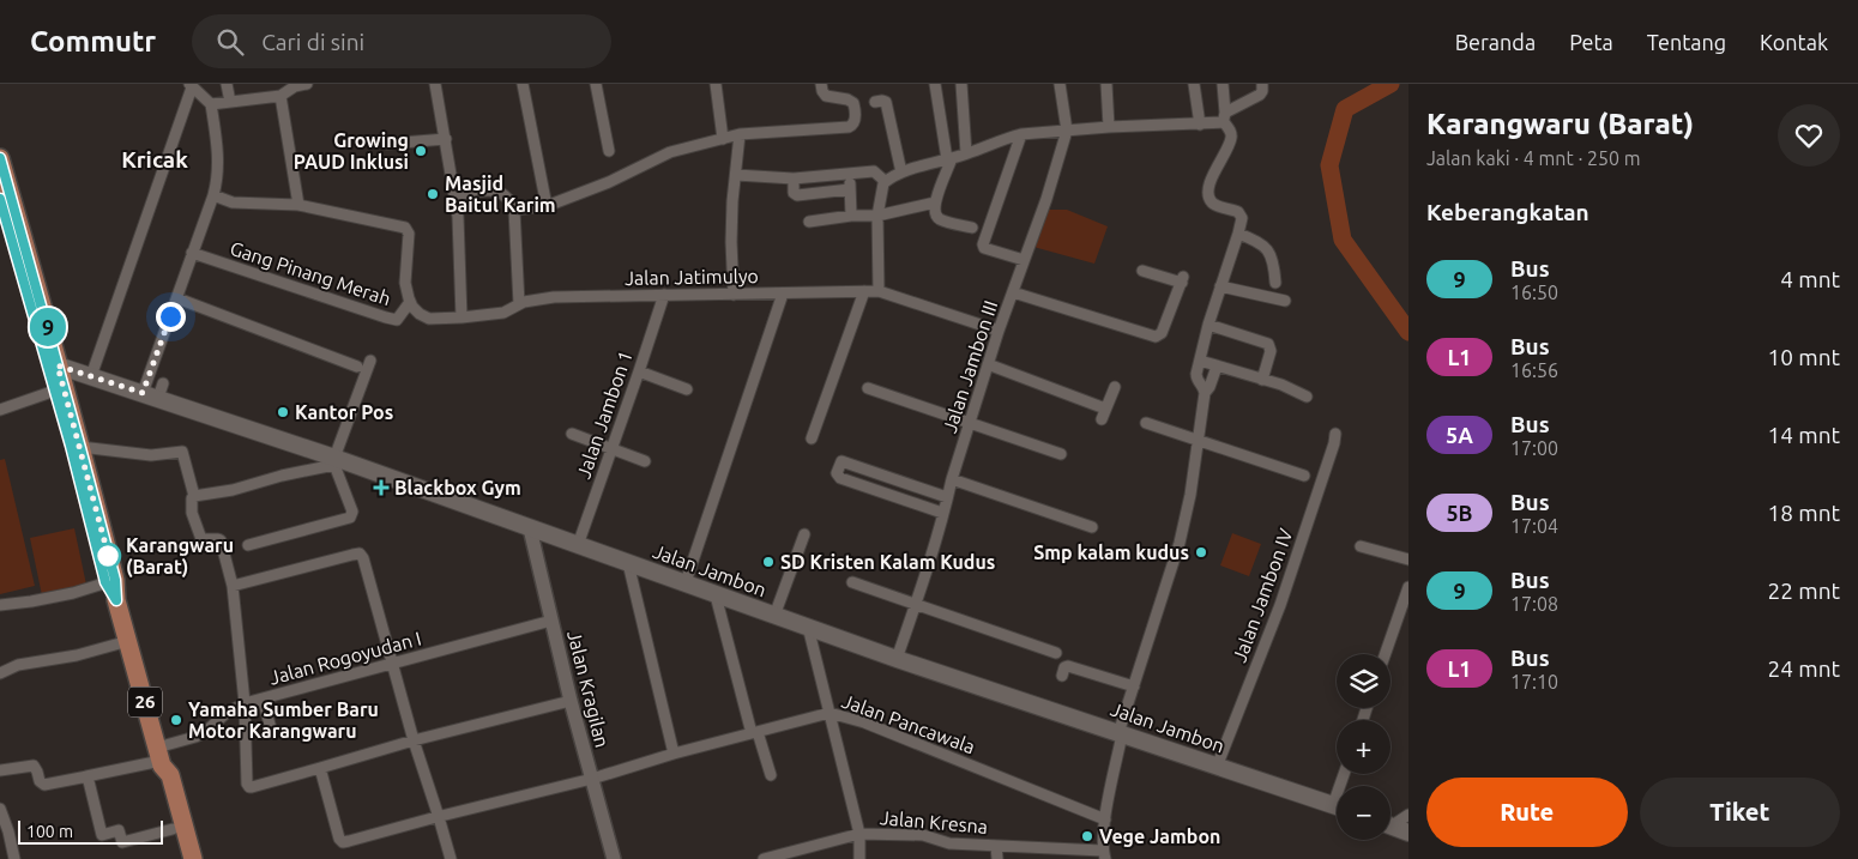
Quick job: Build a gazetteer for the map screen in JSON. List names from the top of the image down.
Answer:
{
  "streets": {
    "main road": ["Jalan Jambon", "26"],
    "street": [
      "Gang Pinang Merah",
      "Jalan Jatimulyo",
      "Jalan Jambon III",
      "Jalan Jambon 1",
      "Jalan Jambon IV",
      "Jalan Rogoyudan I",
      "Jalan Kragilan",
      "Jalan Pancawala",
      "Jalan Kresna"
    ]
  },
  "crossings": [
    ["Gang Pinang Merah", "Jalan Jatimulyo"],
    ["Jalan Jatimulyo", "Jalan Jambon III"],
    ["Jalan Jatimulyo", "Jalan Jambon 1"],
    ["Jalan Jambon III", "Jalan Jambon"],
    ["Jalan Jambon 1", "Jalan Jambon"],
    ["Jalan Jambon", "Jalan Jambon IV"],
    ["Jalan Jambon", "Jalan Kragilan"],
    ["Jalan Rogoyudan I", "Jalan Kragilan"],
    ["Jalan Rogoyudan I", "26"],
    ["Jalan Kragilan", "Jalan Pancawala"]
  ],
  "districts": ["Kricak"],
  "places": {
    "other": [
      "Growing PAUD Inklusi",
      "Masjid Baitul Karim",
      "Kantor Pos",
      "Smp kalam kudus",
      "Karangwaru (Barat)",
      "SD Kristen Kalam Kudus",
      "Yamaha Sumber Baru Motor Karangwaru",
      "Vege Jambon"
    ],
    "health": ["Blackbox Gym"]
  },
  "lines": ["bus line 9"],
  "scale_bar": "100 m",
  "page": {
    "header": "Commutr",
    "search": "Cari di sini",
    "nav": [
      "Beranda",
      "Peta",
      "Tentang",
      "Kontak"
    ],
    "on_map": "9",
    "heading": [
      ["Karangwaru (Barat)", "Jalan kaki · 4 mnt · 250 m"],
      "Keberangkatan"
    ],
    "list": [
      {
        "mark": "9",
        "name": "Bus",
        "note": "16:50",
        "value": "4 mnt"
      },
      {
        "mark": "L1",
        "name": "Bus",
        "note": "16:56",
        "value": "10 mnt"
      },
      {
        "mark": "5A",
        "name": "Bus",
        "note": "17:00",
        "value": "14 mnt"
      },
      {
        "mark": "5B",
        "name": "Bus",
        "note": "17:04",
        "value": "18 mnt"
      },
      {
        "mark": "9",
        "name": "Bus",
        "note": "17:08",
        "value": "22 mnt"
      },
      {
        "mark": "L1",
        "name": "Bus",
        "note": "17:10",
        "value": "24 mnt"
      }
    ],
    "map_buttons": ["+", "−"],
    "buttons": ["Rute", "Tiket"],
    "scale": "100 m"
  }
}
